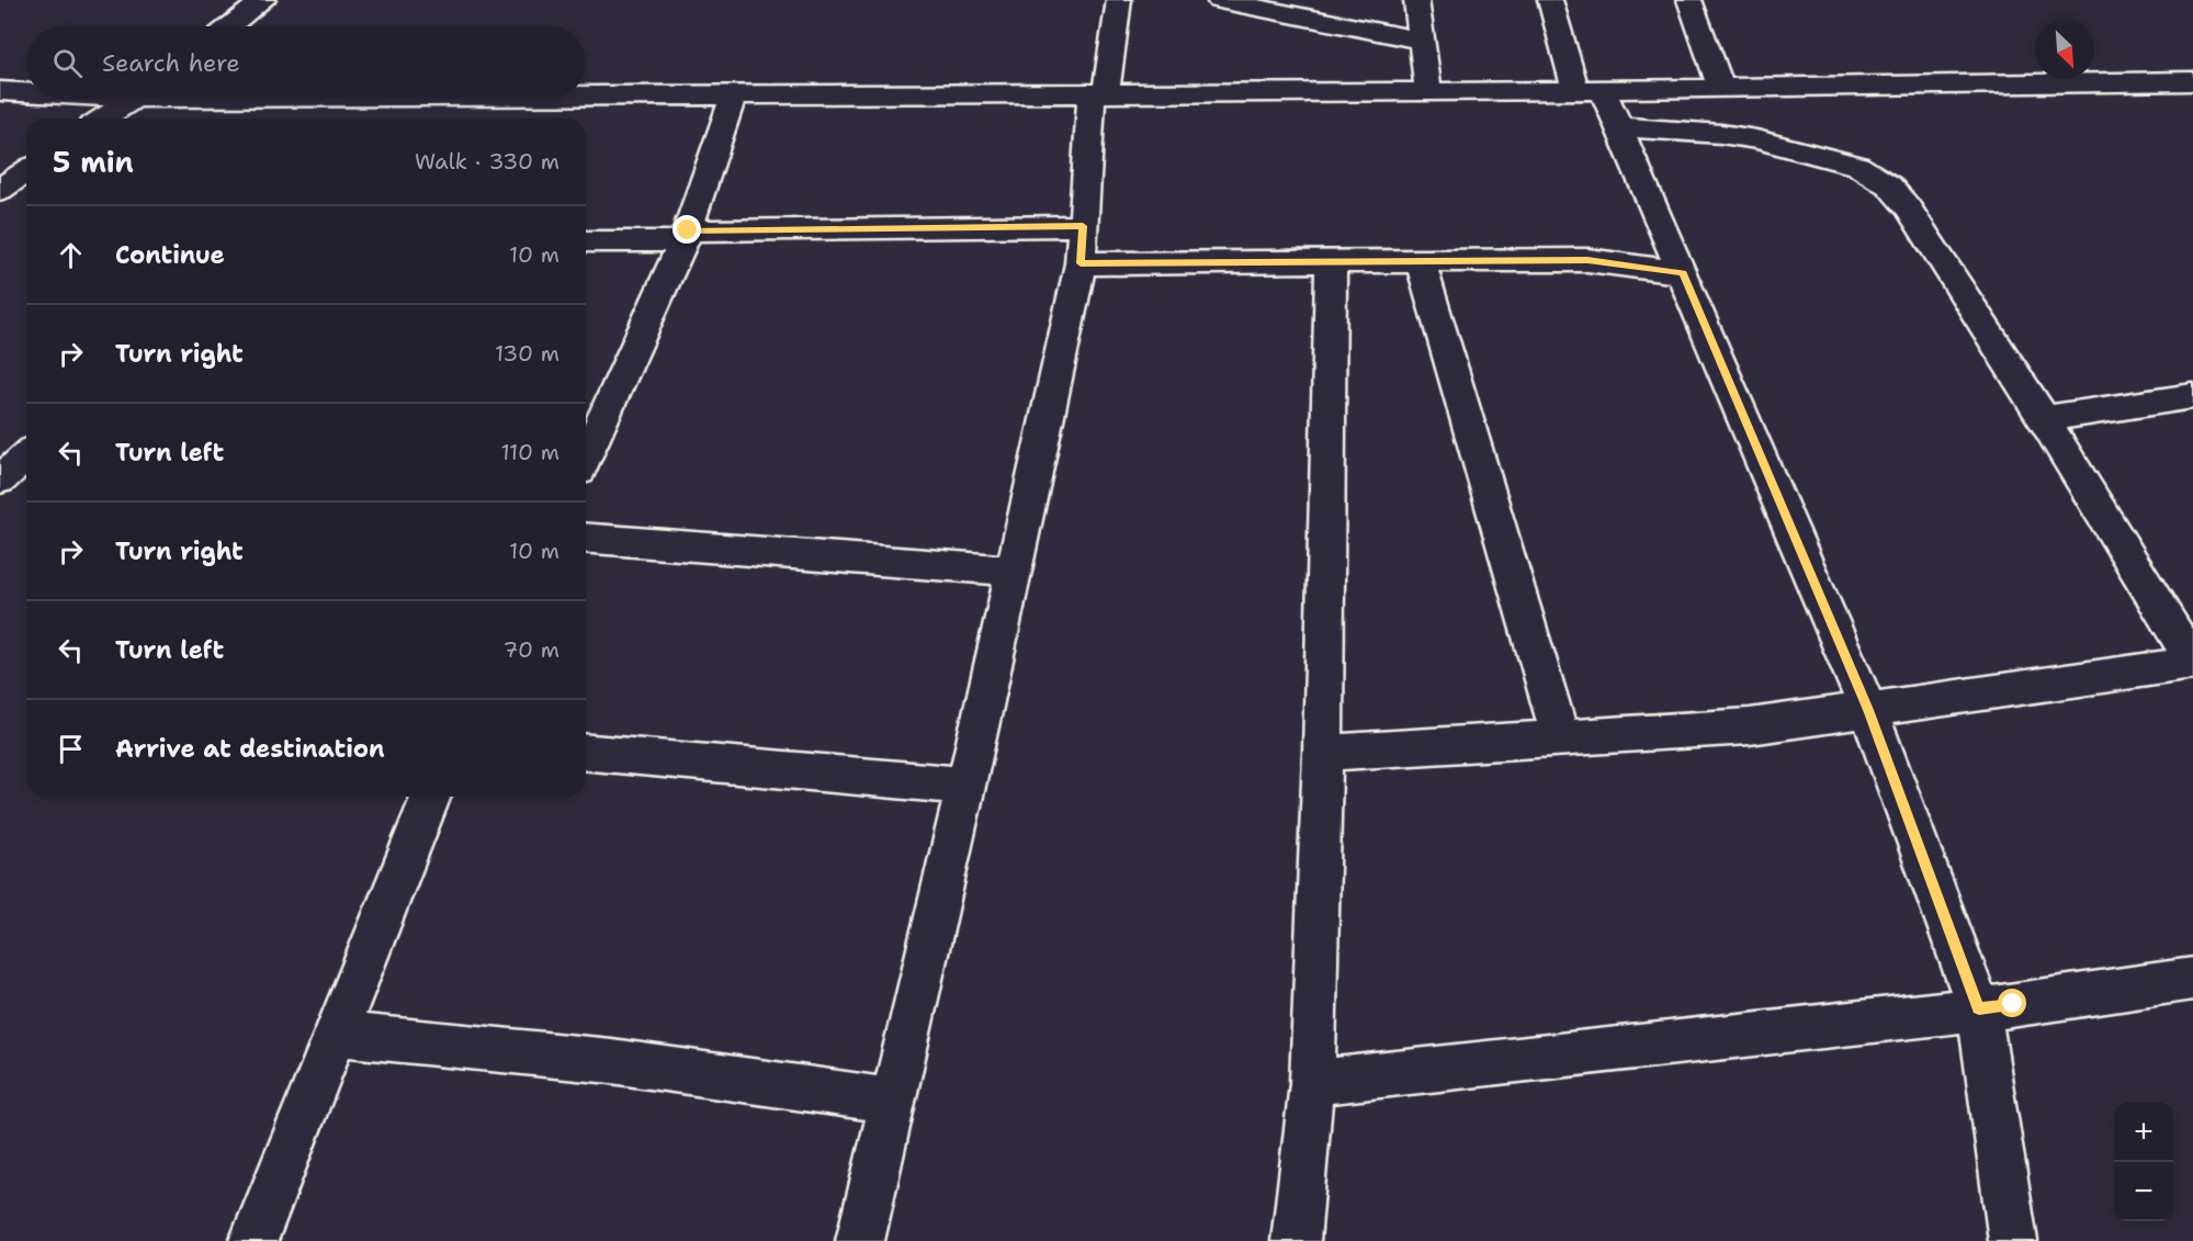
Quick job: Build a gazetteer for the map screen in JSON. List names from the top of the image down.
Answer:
{
  "north": "bottom right",
  "page": {
    "search": "Search here",
    "heading": ["5 min", "Walk · 330 m"],
    "list": [
      ["Continue", "10 m"],
      ["Turn right", "130 m"],
      ["Turn left", "110 m"],
      ["Turn right", "10 m"],
      ["Turn left", "70 m"],
      "Arrive at destination"
    ],
    "map_buttons": ["+", "−"]
  }
}
